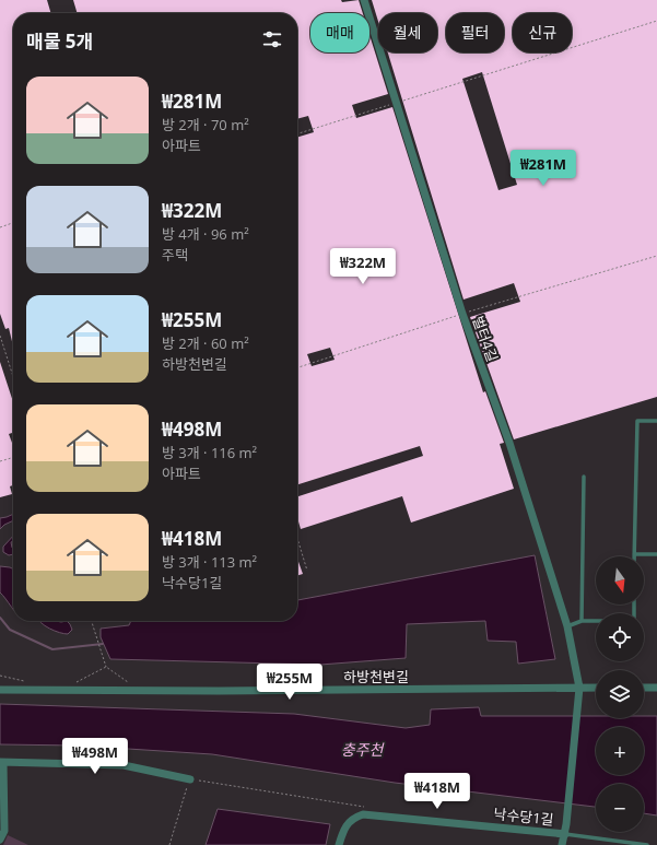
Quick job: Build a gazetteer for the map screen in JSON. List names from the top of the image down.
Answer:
{
  "streets": {
    "street": ["벌터4길", "하방천변길", "낙수당1길"]
  },
  "crossings": [
    ["벌터4길", "하방천변길"],
    ["벌터4길", "낙수당1길"]
  ],
  "water": ["충주천"],
  "north": "bottom",
  "page": {
    "chip": [
      "매매",
      "월세",
      "필터",
      "신규"
    ],
    "heading": "매물 5개",
    "list": [
      {
        "name": "₩281M",
        "note": "방 2개 · 70 m² · 아파트"
      },
      {
        "name": "₩322M",
        "note": "방 4개 · 96 m² · 주택"
      },
      {
        "name": "₩255M",
        "note": "방 2개 · 60 m² · 하방천변길"
      },
      {
        "name": "₩498M",
        "note": "방 3개 · 116 m² · 아파트"
      },
      {
        "name": "₩418M",
        "note": "방 3개 · 113 m² · 낙수당1길"
      }
    ],
    "price": [
      "₩281M",
      "₩322M",
      "₩255M",
      "₩498M",
      "₩418M"
    ],
    "map_buttons": ["+", "−"]
  }
}
